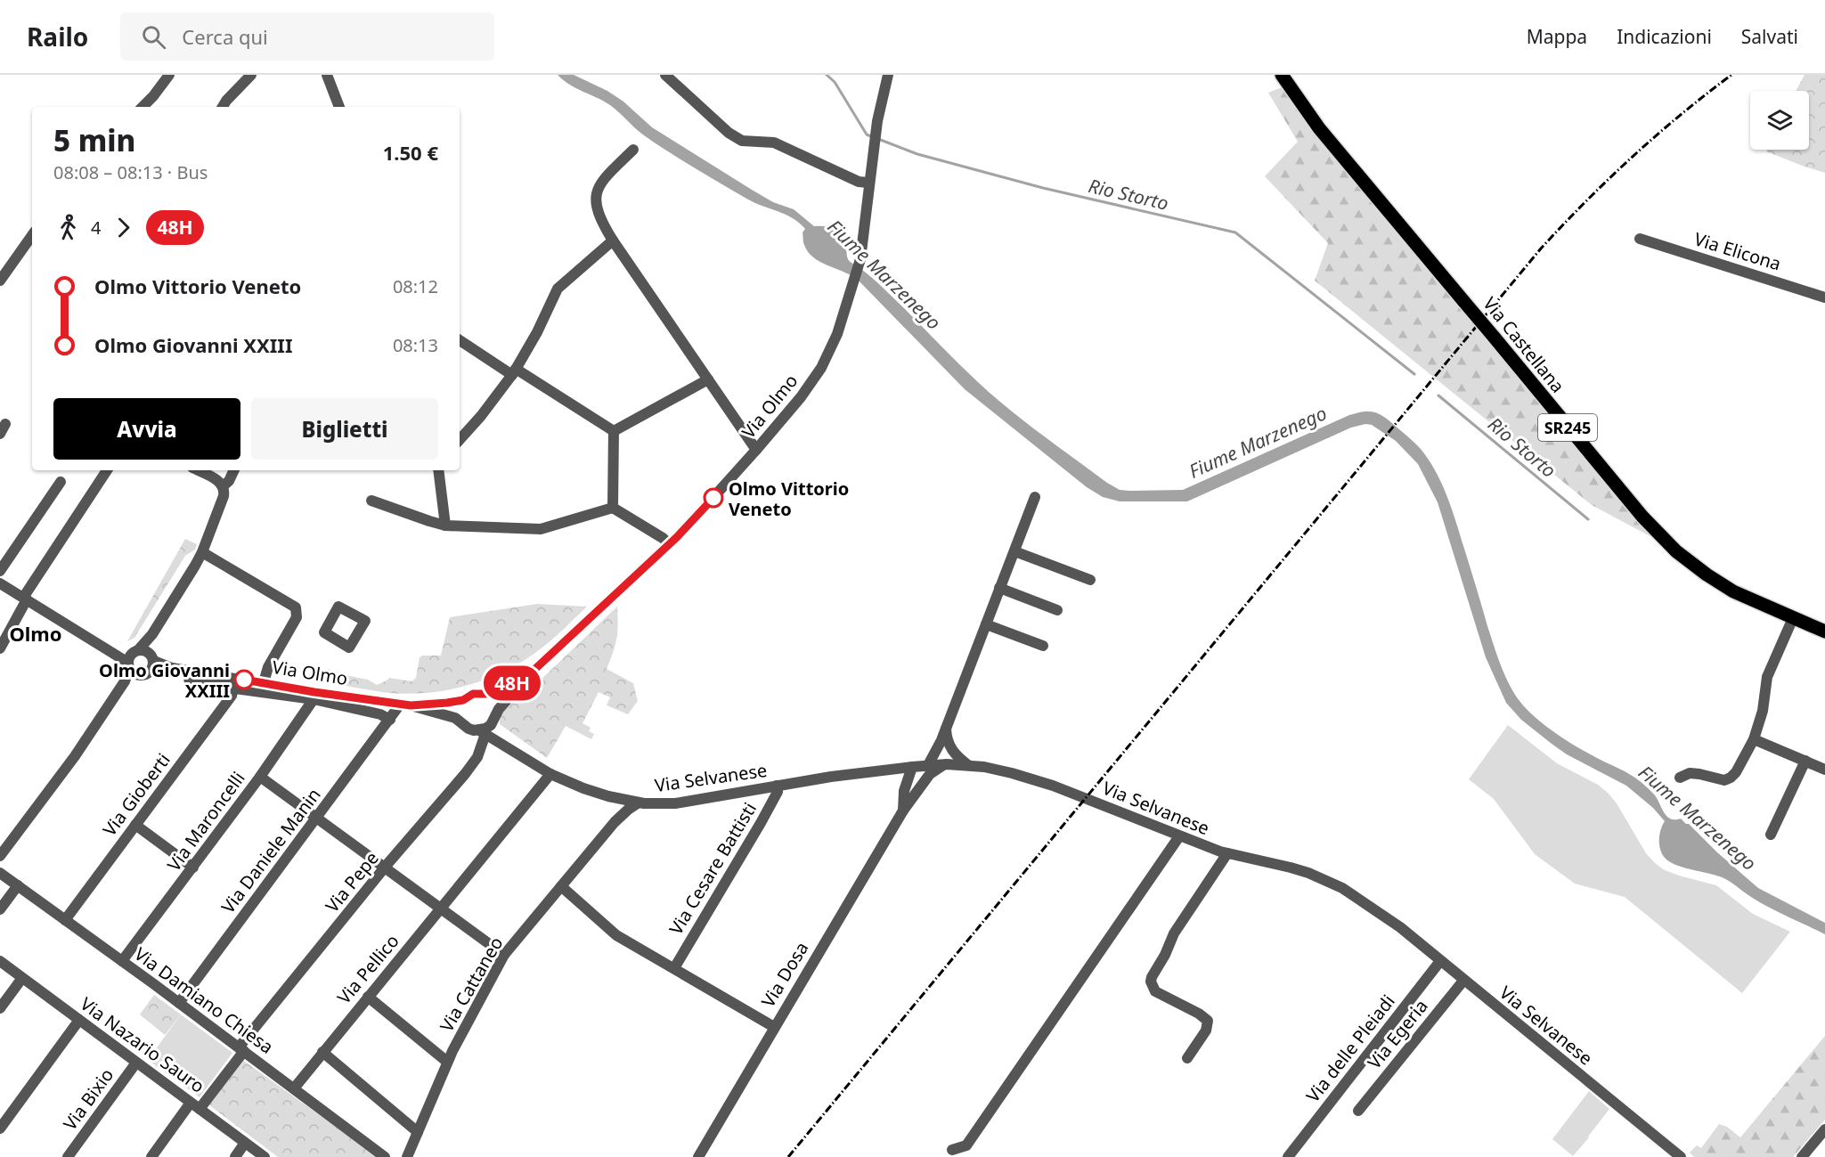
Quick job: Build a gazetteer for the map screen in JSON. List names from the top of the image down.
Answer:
{
  "streets": {
    "main road": ["Via Castellana", "SR245"],
    "street": [
      "Via Elicona",
      "Via Olmo",
      "Via Selvanese",
      "Via Gioberti",
      "Via Maroncelli",
      "Via Daniele Manin",
      "Via Cesare Battisti",
      "Via Pepe",
      "Via Pellico",
      "Via Dosa",
      "Via Cattaneo",
      "Via Damiano Chiesa",
      "Via Egeria",
      "Via Nazario Sauro",
      "Via delle Pleiadi",
      "Via Bixio"
    ]
  },
  "crossings": [
    ["Via Olmo", "Via Selvanese"],
    ["Via Olmo", "Via Gioberti"],
    ["Via Olmo", "Via Maroncelli"],
    ["Via Olmo", "Via Daniele Manin"],
    ["Via Olmo", "Via Pepe"],
    ["Via Selvanese", "Via Cesare Battisti"],
    ["Via Selvanese", "Via Pepe"],
    ["Via Selvanese", "Via Pellico"],
    ["Via Selvanese", "Via Dosa"],
    ["Via Selvanese", "Via Cattaneo"],
    ["Via Selvanese", "Via Egeria"],
    ["Via Selvanese", "Via delle Pleiadi"],
    ["Via Gioberti", "Via Damiano Chiesa"],
    ["Via Maroncelli", "Via Damiano Chiesa"],
    ["Via Daniele Manin", "Via Damiano Chiesa"],
    ["Via Pepe", "Via Damiano Chiesa"],
    ["Via Pepe", "Via Nazario Sauro"],
    ["Via Pellico", "Via Damiano Chiesa"],
    ["Via Nazario Sauro", "Via Bixio"]
  ],
  "districts": ["Olmo"],
  "water": ["Rio Storto", "Fiume Marzenego"],
  "places": ["Olmo Vittorio Veneto", "Olmo Giovanni XXIII"],
  "lines": ["bus line 48H"],
  "page": {
    "header": "Railo",
    "search": "Cerca qui",
    "nav": ["Mappa", "Indicazioni", "Salvati"],
    "on_map": "48H",
    "heading": ["5 min", "08:08 – 08:13 · Bus", "1.50 €"],
    "legs": ["4", "48H"],
    "list": [
      {
        "name": "Olmo Vittorio Veneto",
        "value": "08:12"
      },
      {
        "name": "Olmo Giovanni XXIII",
        "value": "08:13"
      }
    ],
    "buttons": ["Avvia", "Biglietti"]
  }
}
